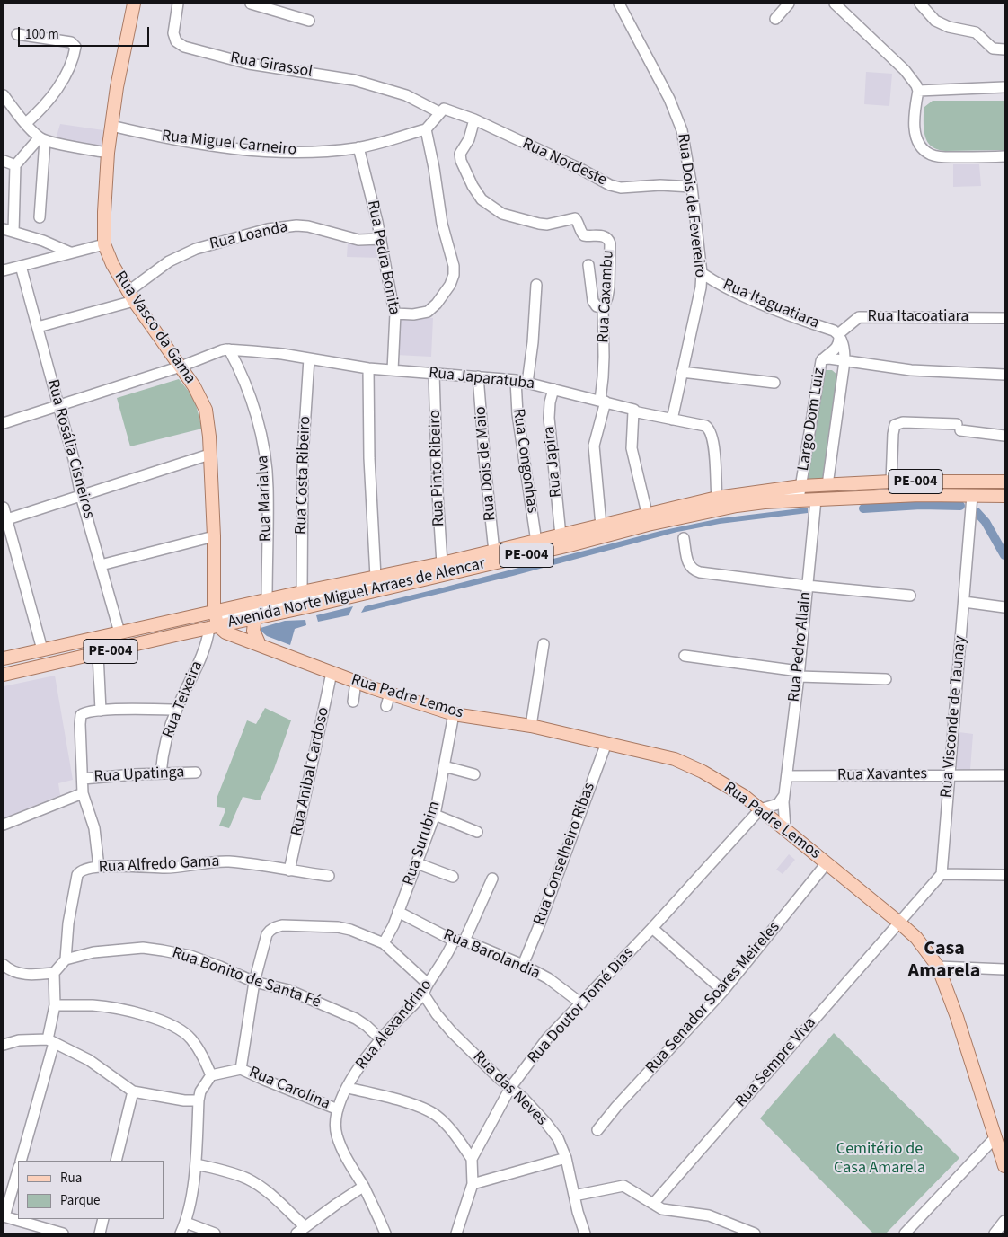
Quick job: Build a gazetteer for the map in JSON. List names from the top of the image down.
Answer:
{
  "streets": {
    "main road": [
      "Rua Vasco da Gama",
      "PE-004",
      "Avenida Norte Miguel Arraes de Alencar",
      "Rua Padre Lemos"
    ],
    "street": [
      "Rua Girassol",
      "Rua Miguel Carneiro",
      "Rua Nordeste",
      "Rua Dois de Fevereiro",
      "Rua Loanda",
      "Rua Pedra Bonita",
      "Rua Caxambu",
      "Rua Itaguatiara",
      "Rua Itacoatiara",
      "Rua Japaratuba",
      "Largo Dom Luiz",
      "Rua Rosália Cisneiros",
      "Rua Congonhas",
      "Rua Japira",
      "Rua Dois de Maio",
      "Rua Pinto Ribeiro",
      "Rua Costa Ribeiro",
      "Rua Marialva",
      "Rua Pedro Allain",
      "Rua Teixeira",
      "Rua Visconde de Taunay",
      "Rua Anibal Cardoso",
      "Rua Upatinga",
      "Rua Xavantes",
      "Rua Surubim",
      "Rua Conselheiro Ribas",
      "Rua Alfredo Gama",
      "Rua Barolandia",
      "Rua Bonito de Santa Fé",
      "Rua Senador Soares Meireles",
      "Rua Doutor Tomé Dias",
      "Rua Alexandrino",
      "Rua Sempre Viva",
      "Rua Carolina",
      "Rua das Neves"
    ]
  },
  "crossings": [
    ["Rua Girassol", "Rua Nordeste"],
    ["Rua Miguel Carneiro", "Rua Pedra Bonita"],
    ["Rua Miguel Carneiro", "Rua Vasco da Gama"],
    ["Rua Nordeste", "Rua Dois de Fevereiro"],
    ["Rua Nordeste", "Rua Caxambu"],
    ["Rua Dois de Fevereiro", "Rua Itaguatiara"],
    ["Rua Dois de Fevereiro", "Rua Japaratuba"],
    ["Rua Loanda", "Rua Pedra Bonita"],
    ["Rua Loanda", "Rua Vasco da Gama"],
    ["Rua Pedra Bonita", "Rua Japaratuba"],
    ["Rua Caxambu", "Rua Japaratuba"],
    ["Rua Caxambu", "Avenida Norte Miguel Arraes de Alencar"],
    ["Rua Itaguatiara", "Rua Itacoatiara"],
    ["Rua Itaguatiara", "Largo Dom Luiz"],
    ["Rua Itacoatiara", "Largo Dom Luiz"],
    ["Rua Vasco da Gama", "Rua Japaratuba"],
    ["Rua Vasco da Gama", "Avenida Norte Miguel Arraes de Alencar"],
    ["Rua Vasco da Gama", "Rua Padre Lemos"],
    ["Rua Vasco da Gama", "Rua Teixeira"],
    ["Rua Japaratuba", "Rua Rosália Cisneiros"],
    ["Rua Japaratuba", "Rua Congonhas"],
    ["Rua Japaratuba", "Rua Japira"],
    ["Rua Japaratuba", "Rua Dois de Maio"],
    ["Rua Japaratuba", "Rua Pinto Ribeiro"],
    ["Rua Japaratuba", "Rua Costa Ribeiro"],
    ["Rua Japaratuba", "Rua Marialva"],
    ["Rua Japaratuba", "Avenida Norte Miguel Arraes de Alencar"],
    ["Largo Dom Luiz", "Avenida Norte Miguel Arraes de Alencar"],
    ["Rua Rosália Cisneiros", "Avenida Norte Miguel Arraes de Alencar"],
    ["Rua Congonhas", "Avenida Norte Miguel Arraes de Alencar"],
    ["Rua Japira", "Avenida Norte Miguel Arraes de Alencar"],
    ["Rua Dois de Maio", "Avenida Norte Miguel Arraes de Alencar"],
    ["Rua Pinto Ribeiro", "Avenida Norte Miguel Arraes de Alencar"],
    ["Rua Costa Ribeiro", "Avenida Norte Miguel Arraes de Alencar"],
    ["Rua Marialva", "Avenida Norte Miguel Arraes de Alencar"],
    ["Avenida Norte Miguel Arraes de Alencar", "Rua Pedro Allain"],
    ["Avenida Norte Miguel Arraes de Alencar", "Rua Padre Lemos"],
    ["Avenida Norte Miguel Arraes de Alencar", "Rua Teixeira"],
    ["Avenida Norte Miguel Arraes de Alencar", "Rua Visconde de Taunay"],
    ["Rua Pedro Allain", "Rua Padre Lemos"],
    ["Rua Pedro Allain", "Rua Xavantes"],
    ["Rua Padre Lemos", "Rua Teixeira"],
    ["Rua Padre Lemos", "Rua Anibal Cardoso"],
    ["Rua Padre Lemos", "Rua Surubim"],
    ["Rua Padre Lemos", "Rua Conselheiro Ribas"],
    ["Rua Padre Lemos", "Rua Senador Soares Meireles"],
    ["Rua Padre Lemos", "Rua Doutor Tomé Dias"],
    ["Rua Padre Lemos", "Rua Sempre Viva"],
    ["Rua Teixeira", "Rua Upatinga"],
    ["Rua Visconde de Taunay", "Rua Xavantes"],
    ["Rua Anibal Cardoso", "Rua Alfredo Gama"],
    ["Rua Surubim", "Rua Barolandia"],
    ["Rua Surubim", "Rua das Neves"],
    ["Rua Conselheiro Ribas", "Rua Barolandia"],
    ["Rua Alfredo Gama", "Rua Bonito de Santa Fé"],
    ["Rua Barolandia", "Rua Doutor Tomé Dias"],
    ["Rua Barolandia", "Rua Alexandrino"],
    ["Rua Bonito de Santa Fé", "Rua Alexandrino"],
    ["Rua Bonito de Santa Fé", "Rua das Neves"],
    ["Rua Doutor Tomé Dias", "Rua das Neves"],
    ["Rua Alexandrino", "Rua Carolina"],
    ["Rua Alexandrino", "Rua das Neves"]
  ],
  "districts": ["Casa Amarela"],
  "parks": ["Cemitério de Casa Amarela"],
  "legend": ["Rua", "Parque"],
  "scale_bar": "100 m"
}
